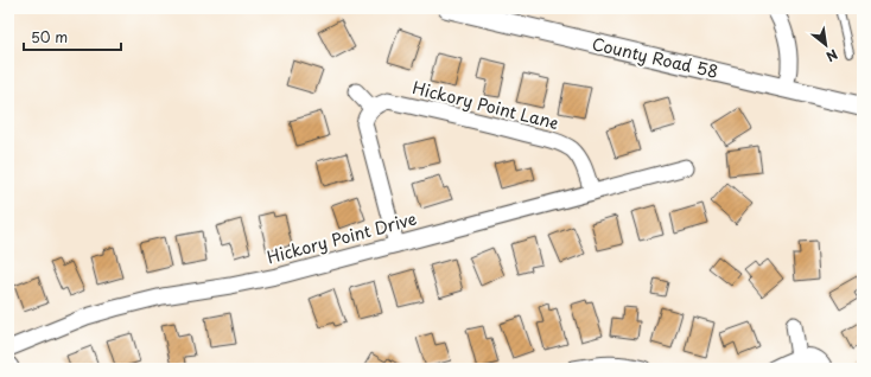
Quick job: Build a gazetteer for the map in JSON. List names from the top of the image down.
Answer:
{
  "streets": {
    "street": ["County Road 58", "Hickory Point Lane", "Hickory Point Drive"]
  },
  "crossings": [
    ["Hickory Point Lane", "Hickory Point Drive"]
  ],
  "scale_bar": "50 m",
  "north": "bottom right"
}
